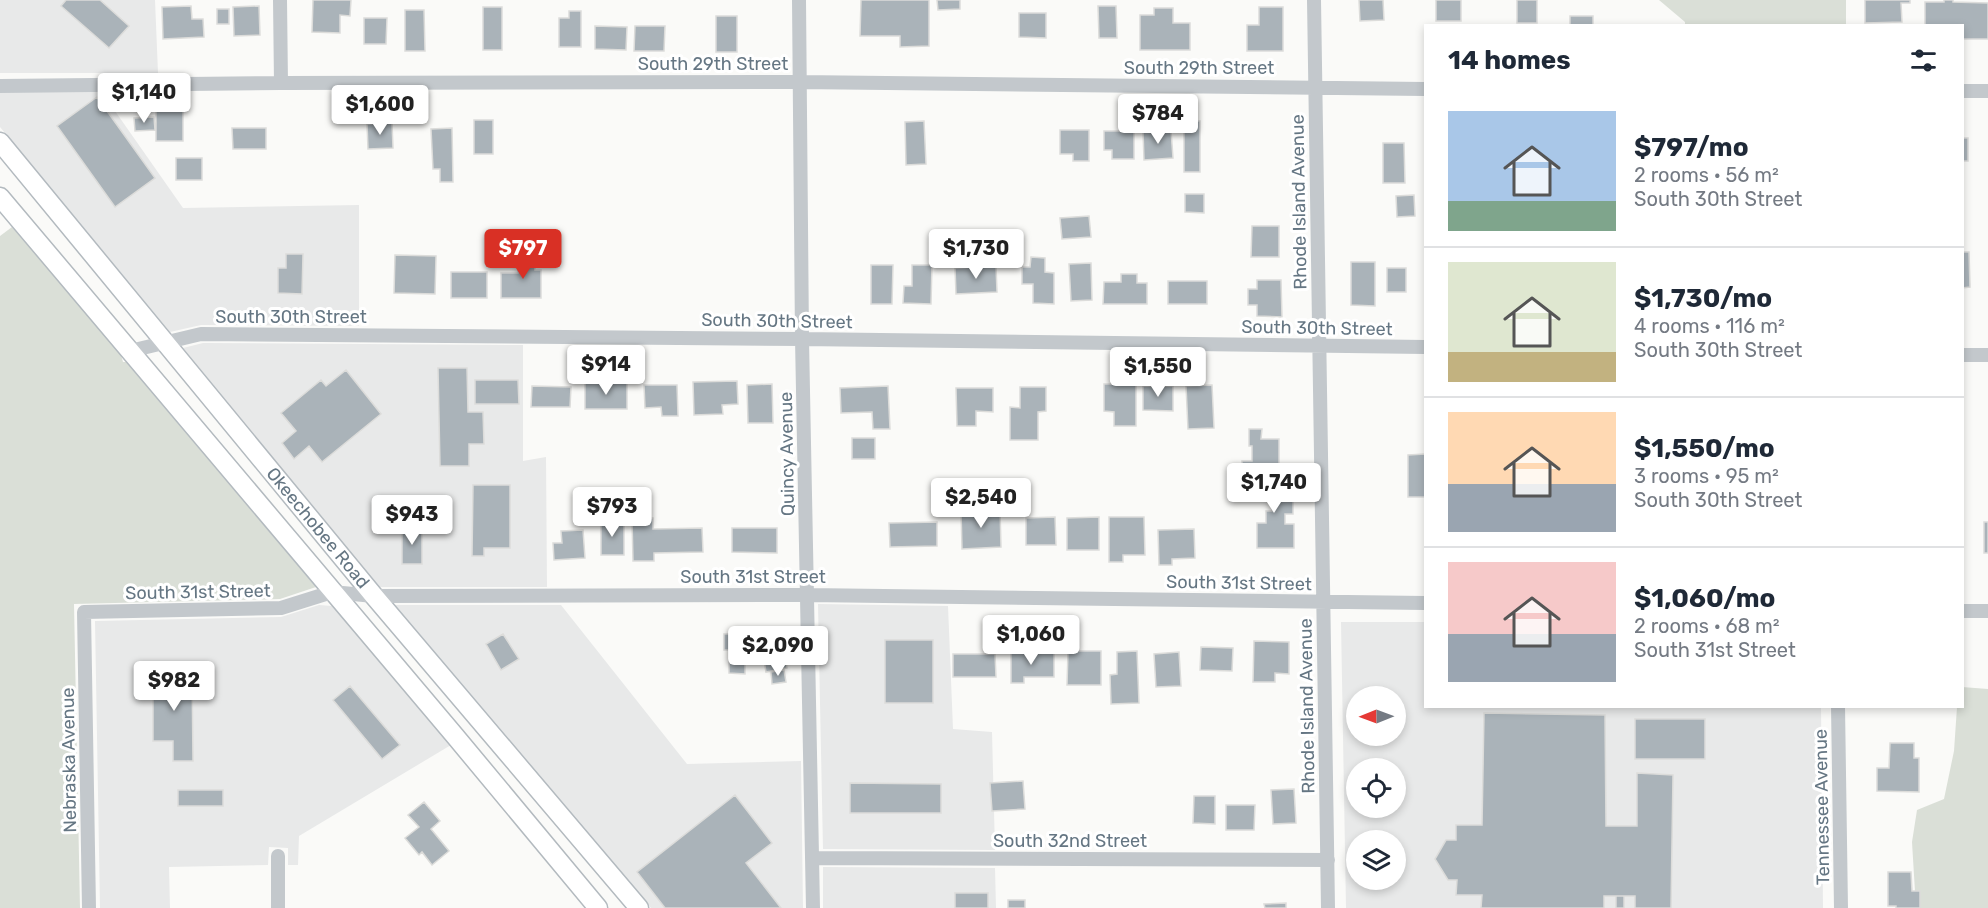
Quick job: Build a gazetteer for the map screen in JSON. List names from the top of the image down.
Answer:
{
  "streets": {
    "main road": ["Okeechobee Road"],
    "street": [
      "South 29th Street",
      "Rhode Island Avenue",
      "South 30th Street",
      "Quincy Avenue",
      "South 31st Street",
      "Nebraska Avenue",
      "Tennessee Avenue",
      "South 32nd Street"
    ]
  },
  "crossings": [
    ["South 29th Street", "Rhode Island Avenue"],
    ["South 29th Street", "Quincy Avenue"],
    ["Rhode Island Avenue", "South 30th Street"],
    ["Rhode Island Avenue", "South 31st Street"],
    ["Rhode Island Avenue", "South 32nd Street"],
    ["South 30th Street", "Quincy Avenue"],
    ["South 30th Street", "Okeechobee Road"],
    ["Quincy Avenue", "South 31st Street"],
    ["Quincy Avenue", "South 32nd Street"],
    ["Okeechobee Road", "South 31st Street"],
    ["South 31st Street", "Nebraska Avenue"]
  ],
  "north": "left",
  "page": {
    "heading": "14 homes",
    "price": [
      "$1,140",
      "$1,600",
      "$784",
      "$797",
      "$1,730",
      "$914",
      "$1,550",
      "$1,740",
      "$2,540",
      "$793",
      "$943",
      "$1,060",
      "$2,090",
      "$982"
    ],
    "list": [
      {
        "name": "$797/mo",
        "note": "2 rooms · 56 m² · South 30th Street"
      },
      {
        "name": "$1,730/mo",
        "note": "4 rooms · 116 m² · South 30th Street"
      },
      {
        "name": "$1,550/mo",
        "note": "3 rooms · 95 m² · South 30th Street"
      },
      {
        "name": "$1,060/mo",
        "note": "2 rooms · 68 m² · South 31st Street"
      }
    ]
  }
}
